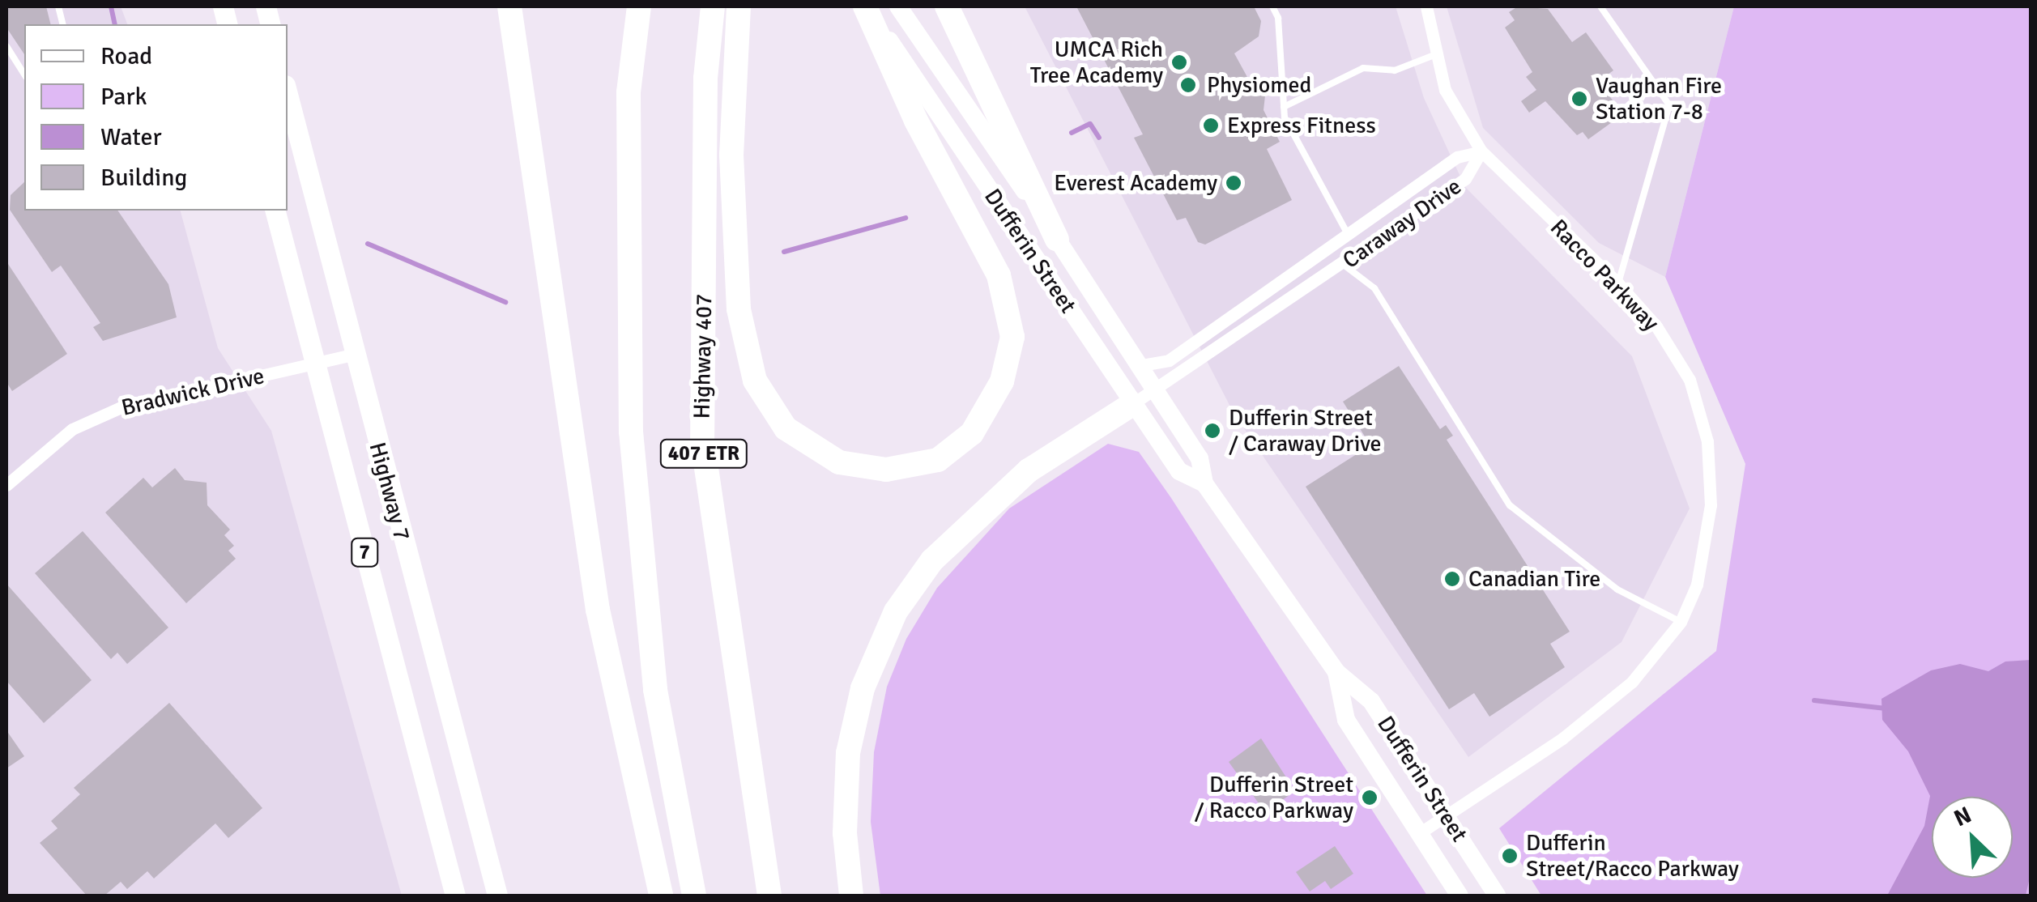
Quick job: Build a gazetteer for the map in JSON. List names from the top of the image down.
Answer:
{
  "streets": {
    "highway": ["Highway 407", "407 ETR"],
    "main road": ["Dufferin Street", "Highway 7", "7"],
    "street": ["Caraway Drive", "Racco Parkway", "Bradwick Drive"]
  },
  "crossings": [
    ["Caraway Drive", "Dufferin Street"],
    ["Caraway Drive", "Racco Parkway"],
    ["Dufferin Street", "Racco Parkway"],
    ["Bradwick Drive", "Highway 7"]
  ],
  "places": [
    "UMCA Rich Tree Academy",
    "Physiomed",
    "Vaughan Fire Station 7-8",
    "Express Fitness",
    "Everest Academy",
    "Dufferin Street / Caraway Drive",
    "Canadian Tire",
    "Dufferin Street / Racco Parkway",
    "Dufferin Street/Racco Parkway"
  ],
  "legend": [
    "Road",
    "Park",
    "Water",
    "Building"
  ],
  "north": "top left"
}
